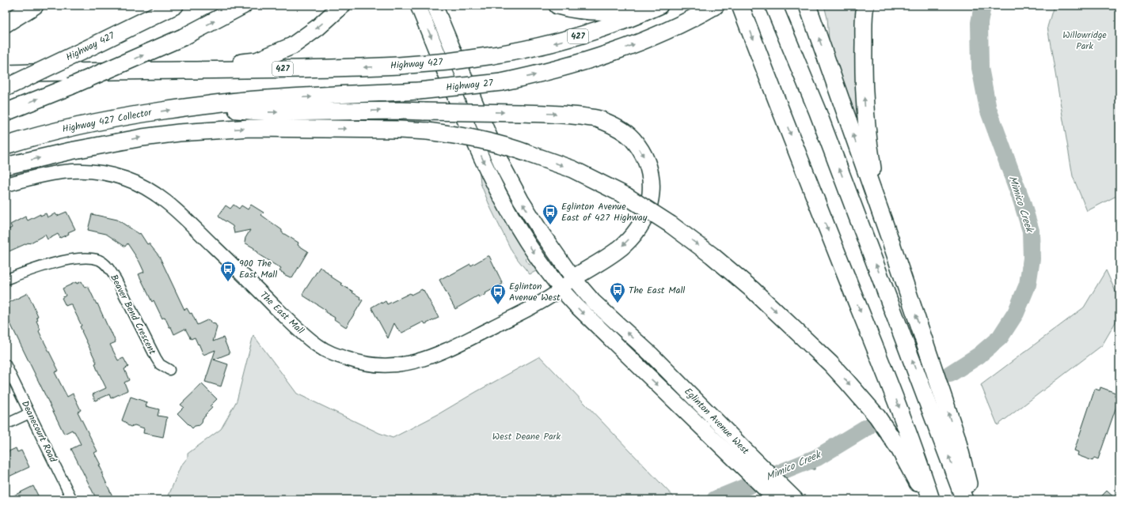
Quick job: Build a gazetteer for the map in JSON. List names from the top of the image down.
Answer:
{
  "streets": {
    "highway": [
      "427",
      "Highway 427",
      "Highway 27",
      "Highway 427 Collector"
    ],
    "main road": ["The East Mall", "Eglinton Avenue West"],
    "street": ["Beaver Bend Crescent", "Deanecourt Road"]
  },
  "crossings": [
    ["427", "Highway 427"],
    ["Highway 27", "Highway 427 Collector"],
    ["The East Mall", "Eglinton Avenue West"]
  ],
  "water": ["Mimico Creek"],
  "parks": ["Willowridge Park", "West Deane Park"],
  "places": {
    "bus stop": [
      "Eglinton Avenue East of 427 Highway",
      "900 The East Mall",
      "The East Mall",
      "Eglinton Avenue West"
    ]
  }
}
